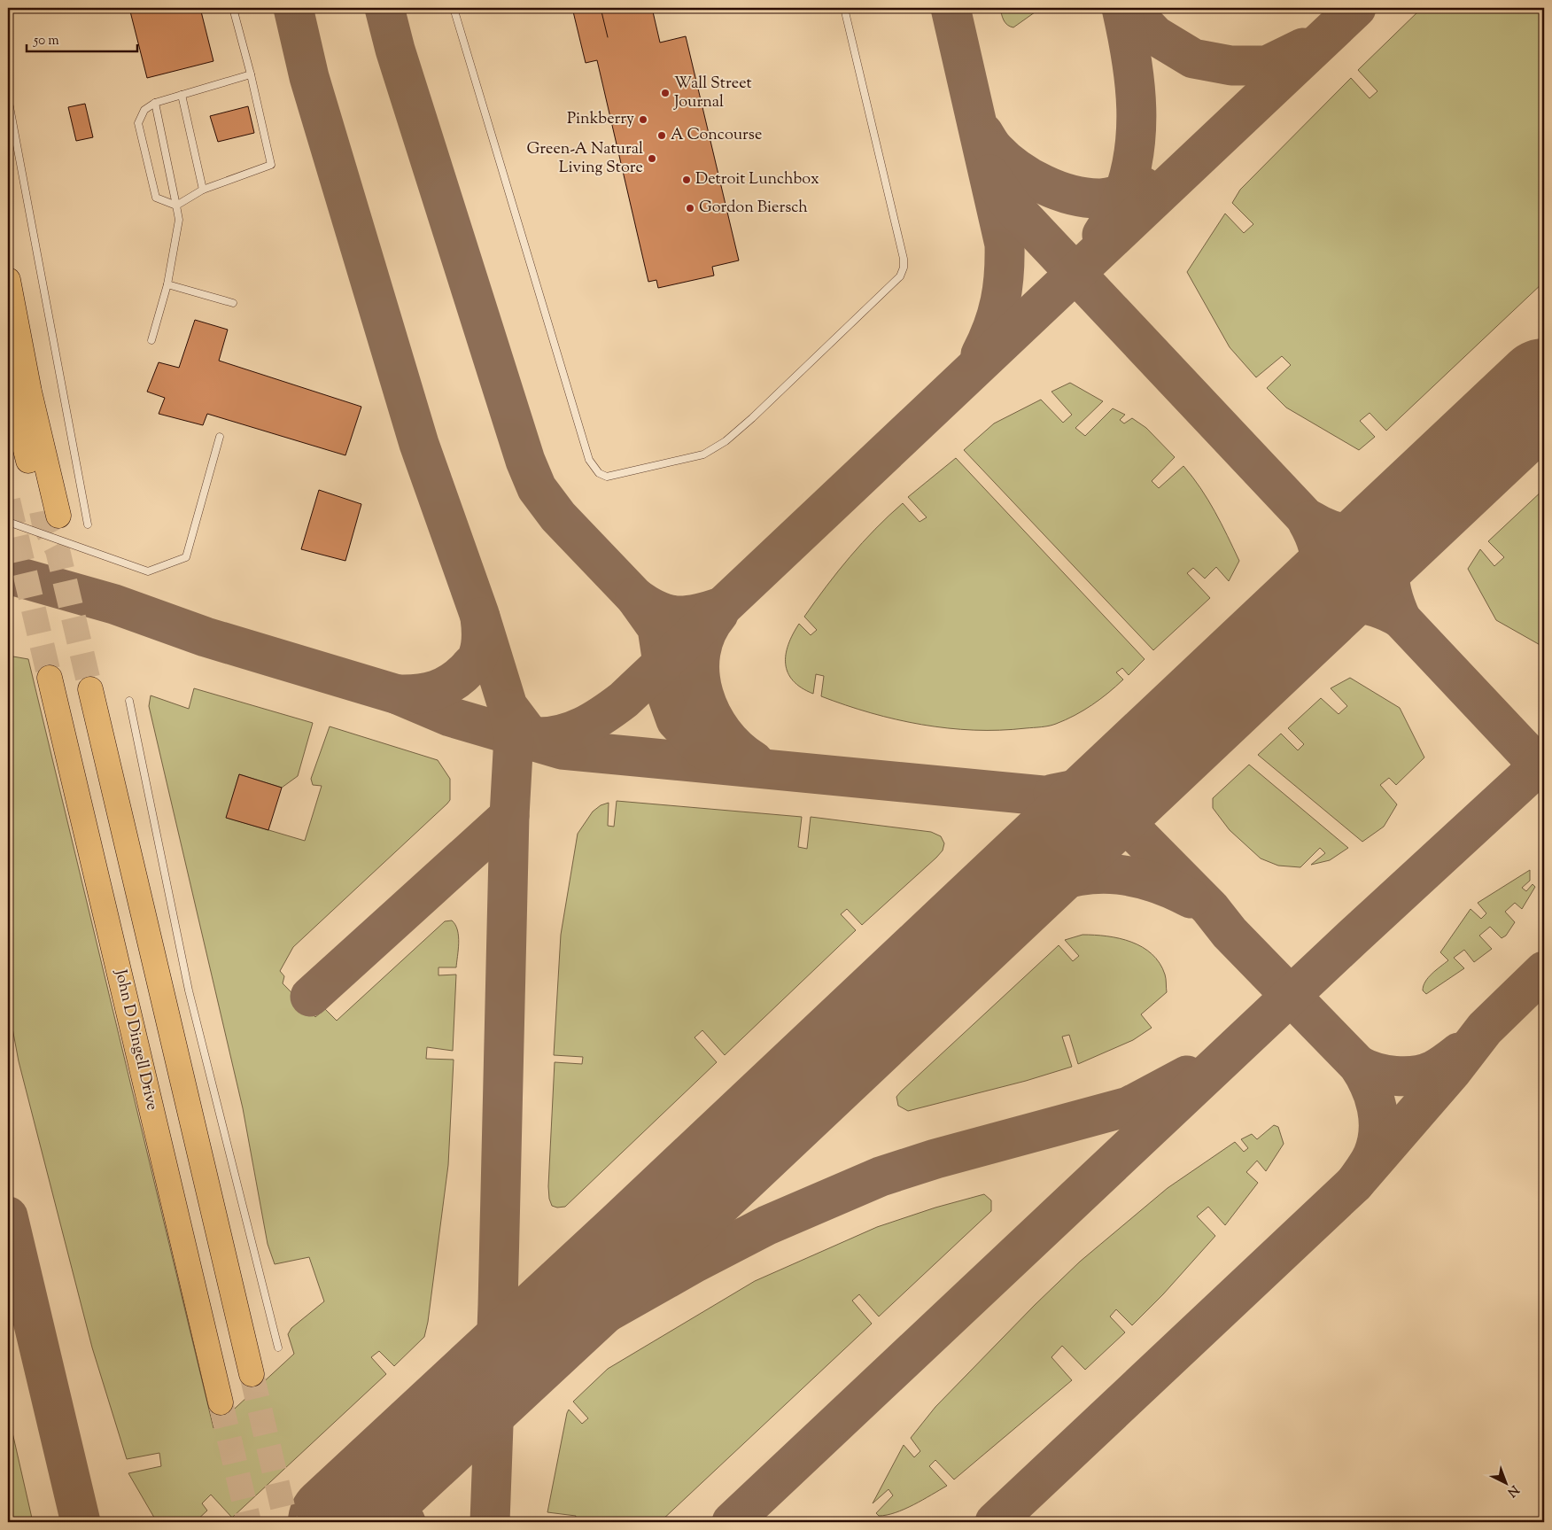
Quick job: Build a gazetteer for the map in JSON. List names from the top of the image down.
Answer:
{
  "streets": {
    "highway": ["John D Dingell Drive"]
  },
  "places": [
    "Wall Street Journal",
    "Pinkberry",
    "A Concourse",
    "Green-A Natural Living Store",
    "Detroit Lunchbox",
    "Gordon Biersch"
  ],
  "scale_bar": "50 m",
  "north": "bottom right"
}
